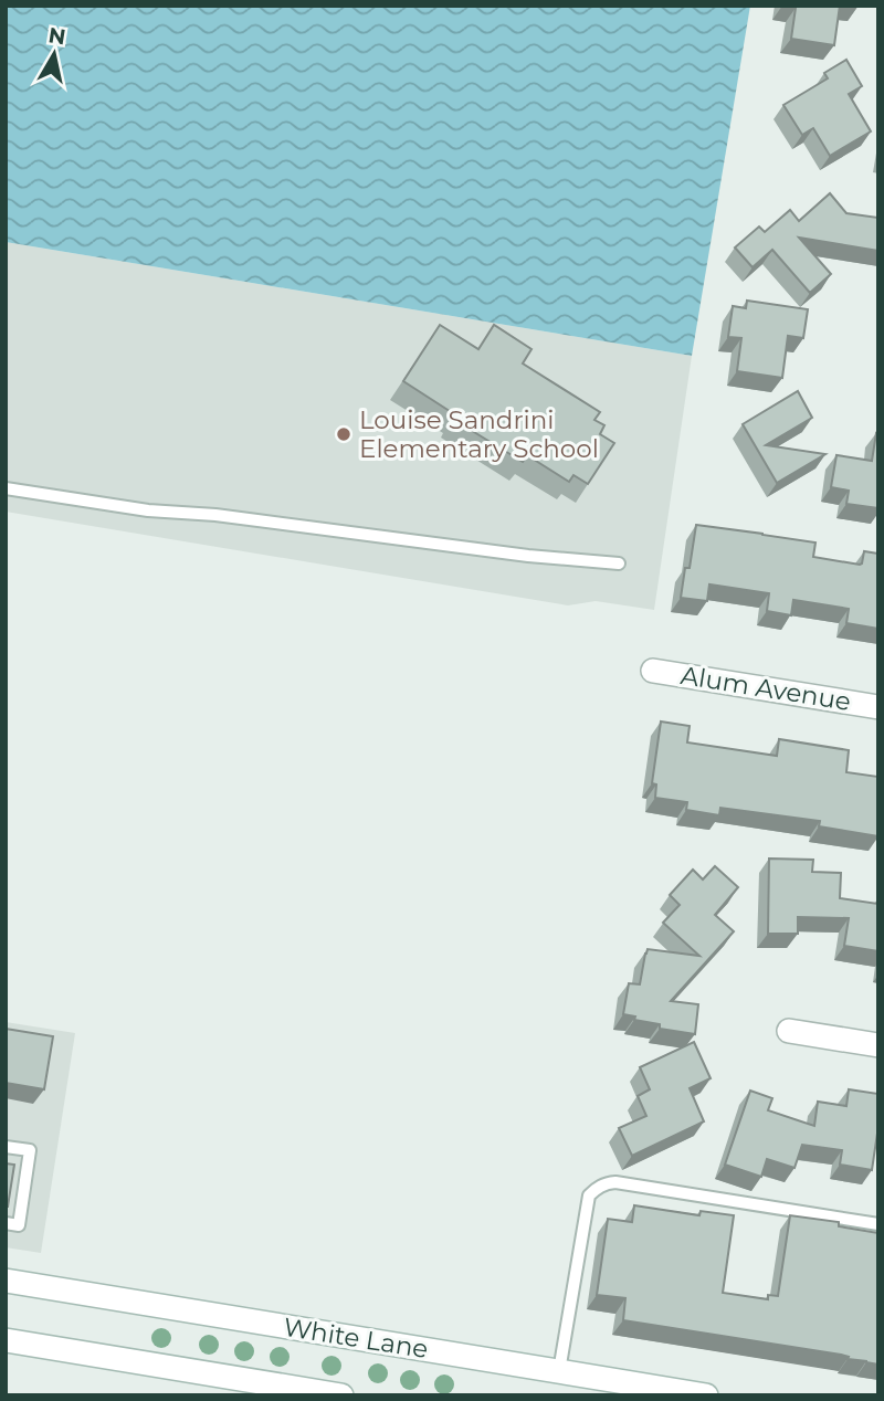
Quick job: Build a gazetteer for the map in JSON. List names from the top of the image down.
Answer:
{
  "streets": {
    "main road": ["Alum Avenue", "White Lane"]
  },
  "places": ["Louise Sandrini Elementary School"],
  "north": "top"
}
